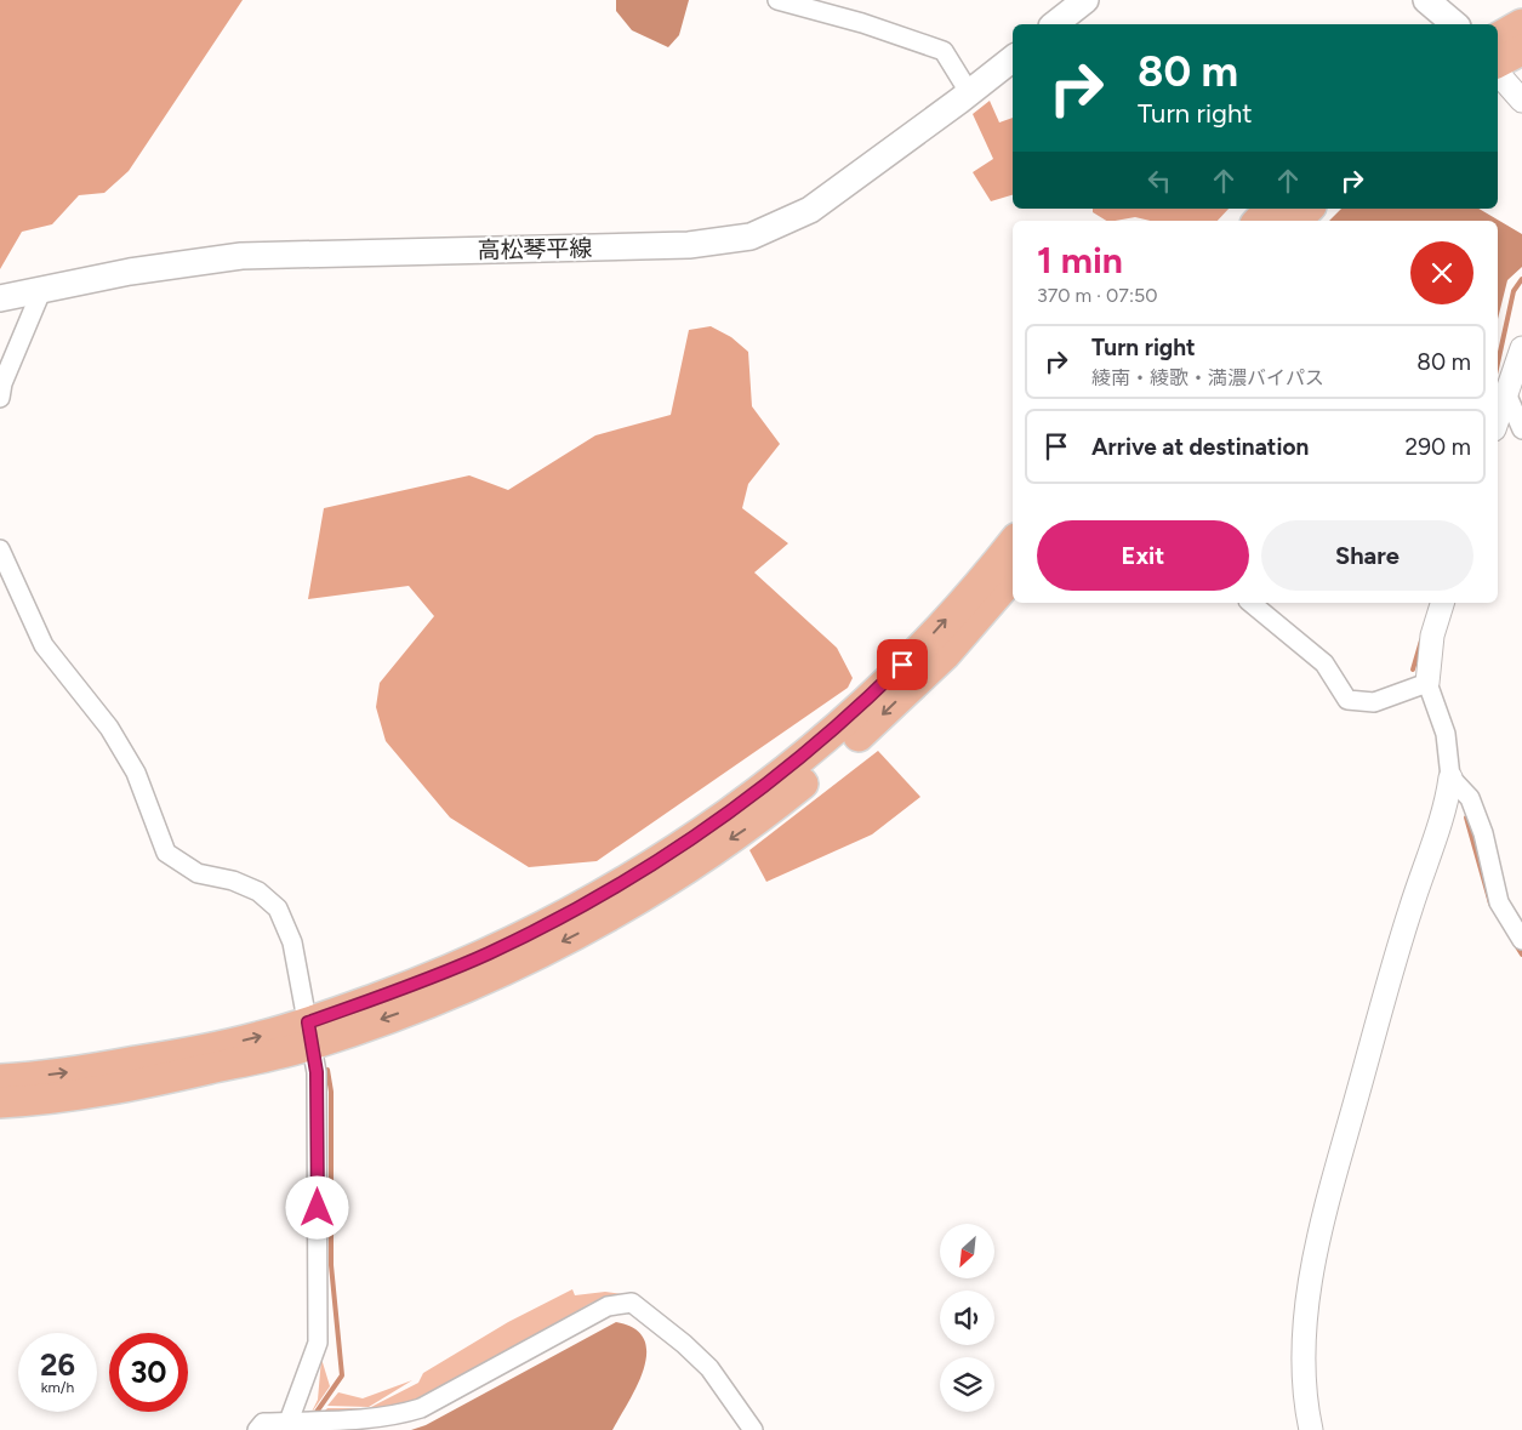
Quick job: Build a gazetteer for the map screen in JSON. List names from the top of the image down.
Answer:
{
  "streets": {
    "main road": ["高松琴平線"]
  },
  "north": "bottom left",
  "page": {
    "turn": ["80 m", "Turn right"],
    "heading": ["1 min", "370 m · 07:50"],
    "list": [
      {
        "name": "Turn right",
        "note": "綾南・綾歌・満濃バイパス",
        "value": "80 m"
      },
      {
        "name": "Arrive at destination",
        "value": "290 m"
      }
    ],
    "buttons": ["Exit", "Share"],
    "speed": "26 km/h",
    "limit": "30"
  }
}
